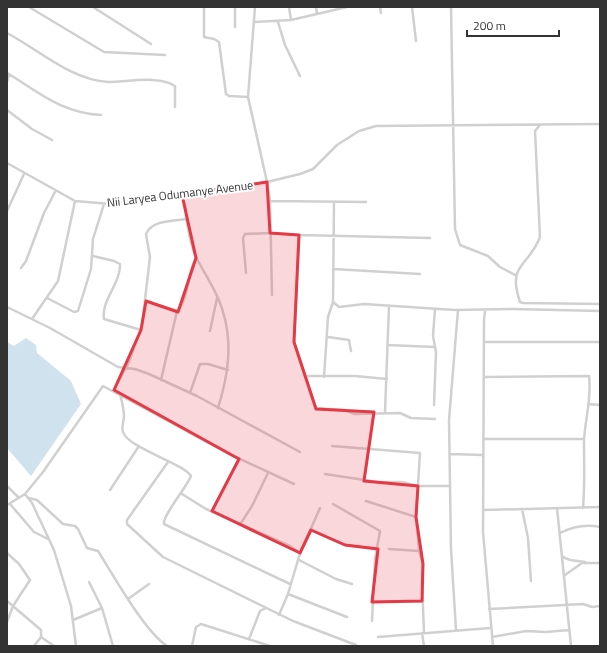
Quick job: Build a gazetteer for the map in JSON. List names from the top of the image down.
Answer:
{
  "streets": {
    "street": ["Nii Laryea Odumanye Avenue"]
  },
  "scale_bar": "200 m"
}
